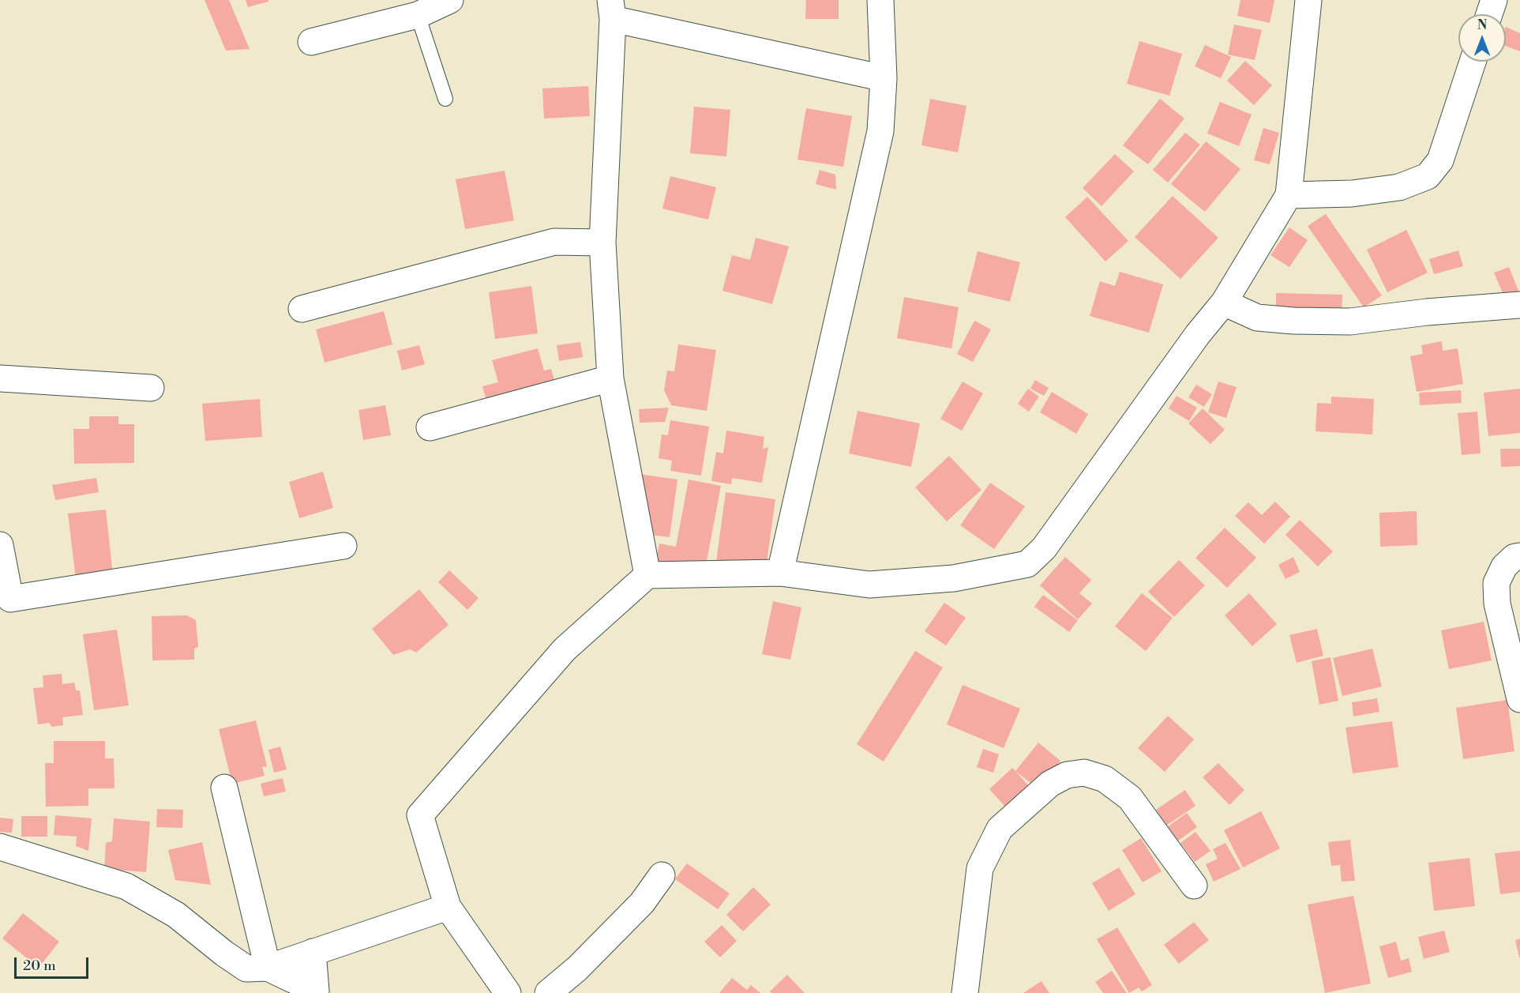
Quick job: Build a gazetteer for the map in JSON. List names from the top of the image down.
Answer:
{
  "scale_bar": "20 m",
  "north": "top"
}
